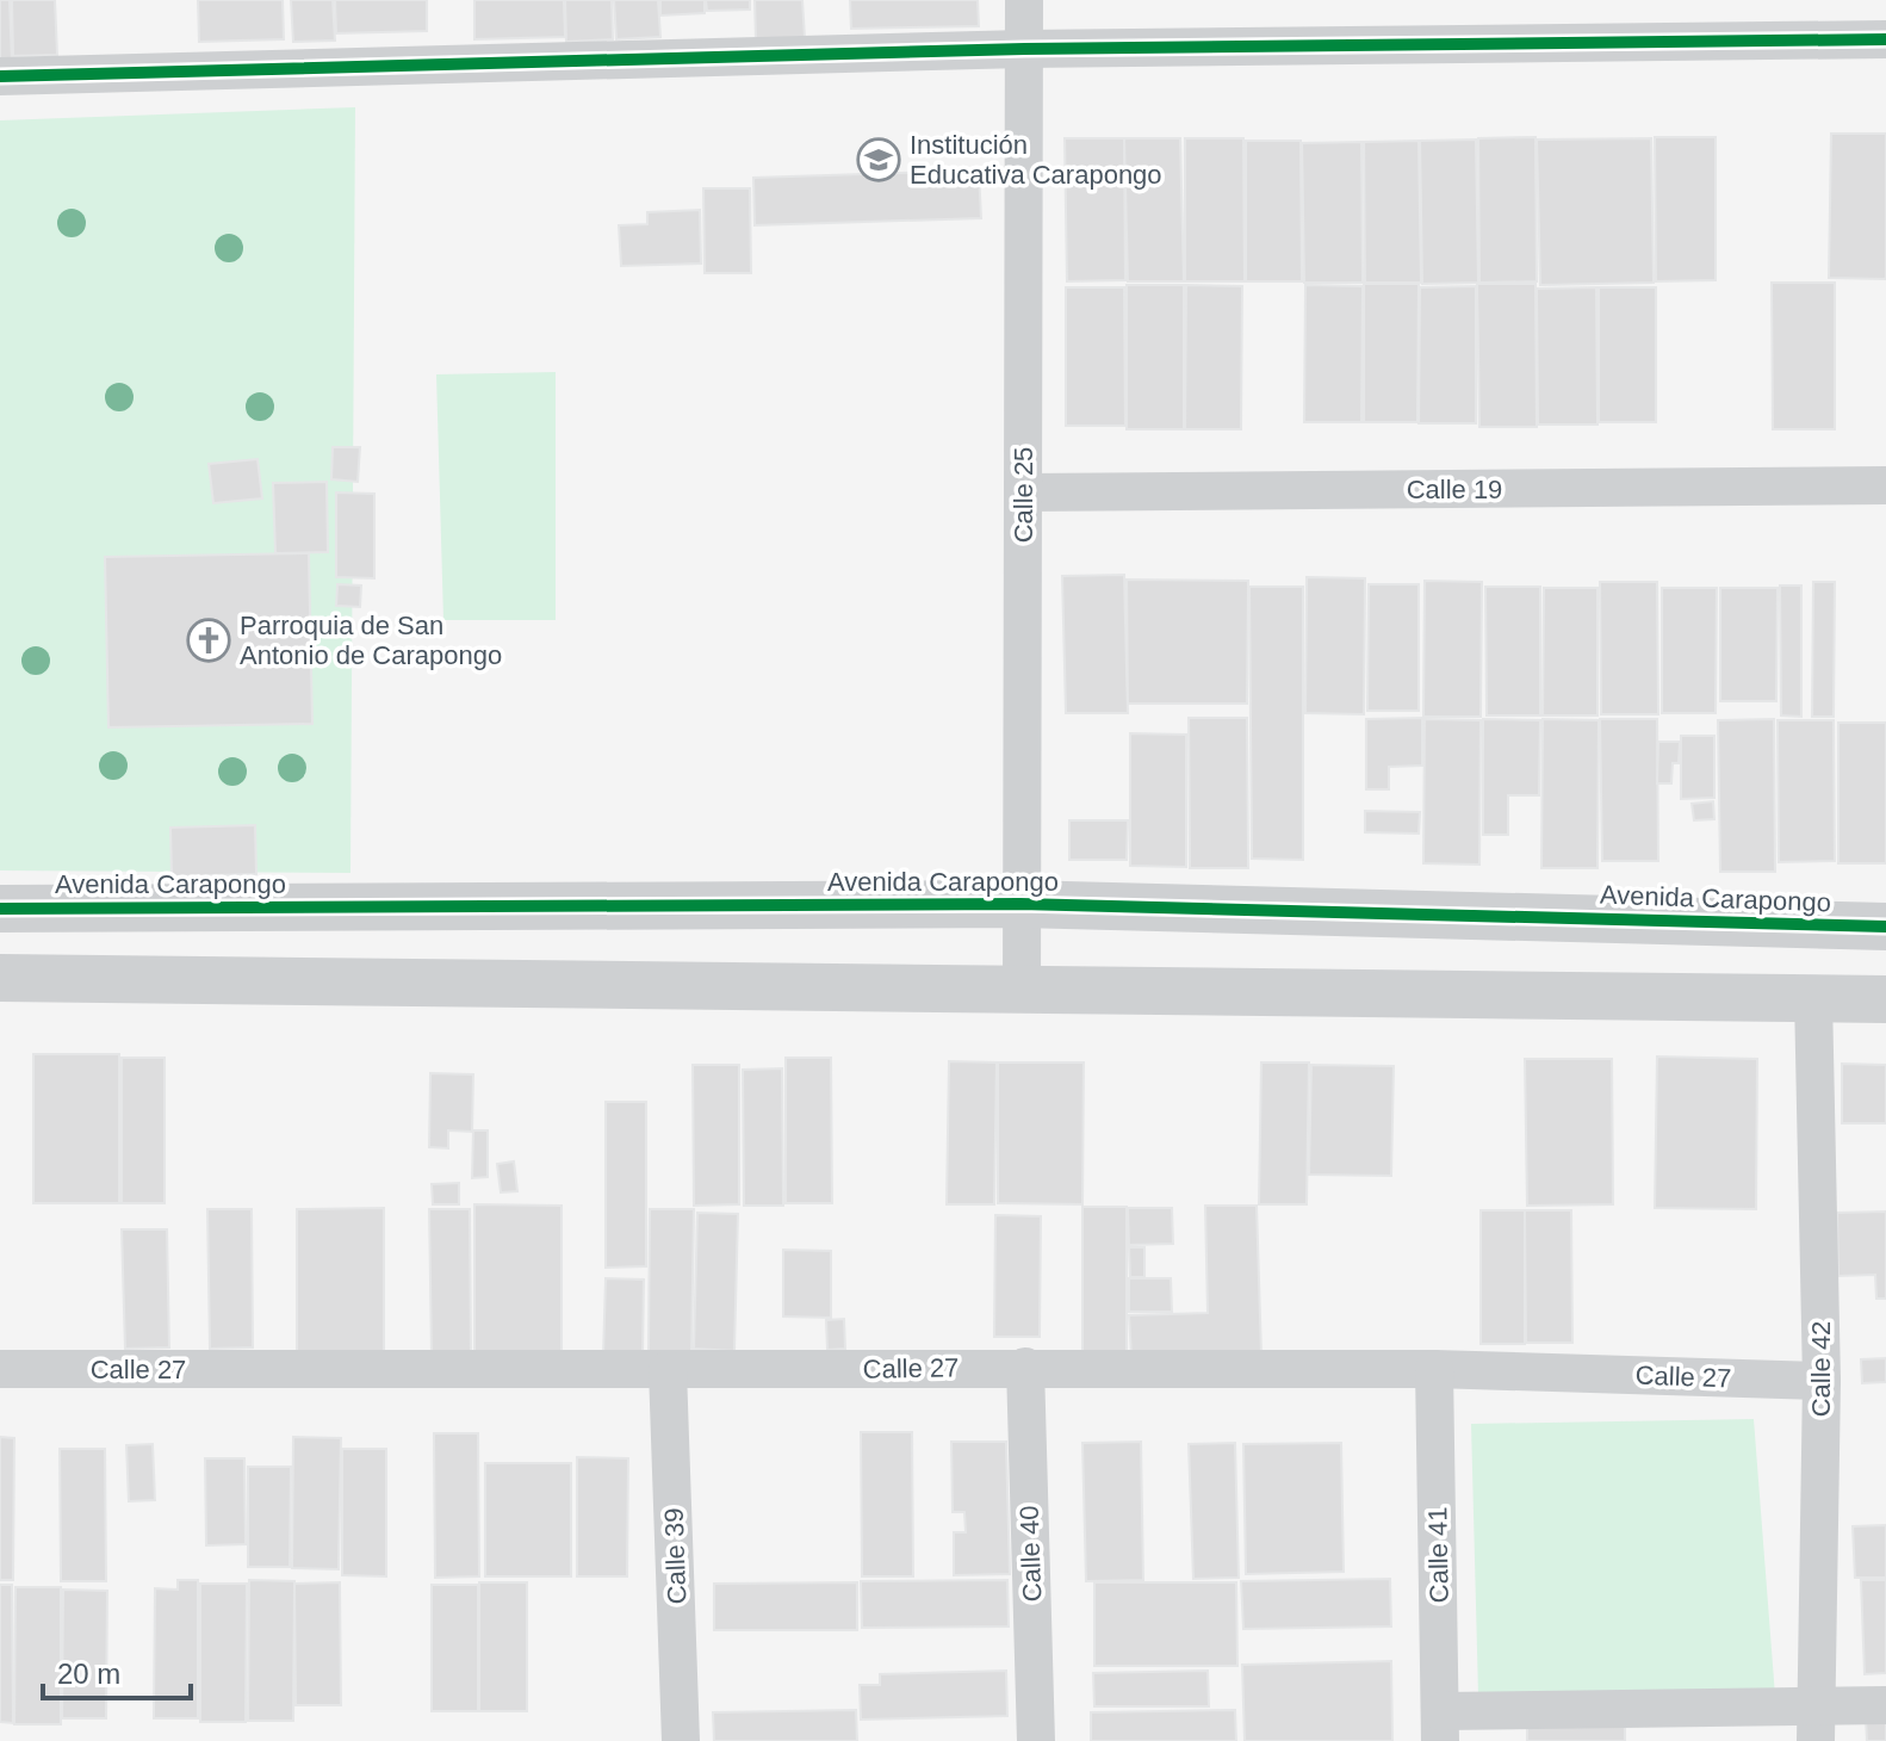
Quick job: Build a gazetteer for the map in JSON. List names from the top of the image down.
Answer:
{
  "streets": {
    "street": [
      "Calle 19",
      "Calle 25",
      "Avenida Carapongo",
      "Calle 27",
      "Calle 42",
      "Calle 40",
      "Calle 41",
      "Calle 39"
    ]
  },
  "crossings": [
    ["Calle 19", "Calle 25"],
    ["Calle 25", "Avenida Carapongo"],
    ["Calle 27", "Calle 42"],
    ["Calle 27", "Calle 40"],
    ["Calle 27", "Calle 41"],
    ["Calle 27", "Calle 39"]
  ],
  "places": {
    "school or university": ["Institución Educativa Carapongo"],
    "church": ["Parroquia de San Antonio de Carapongo"]
  },
  "scale_bar": "20 m"
}
